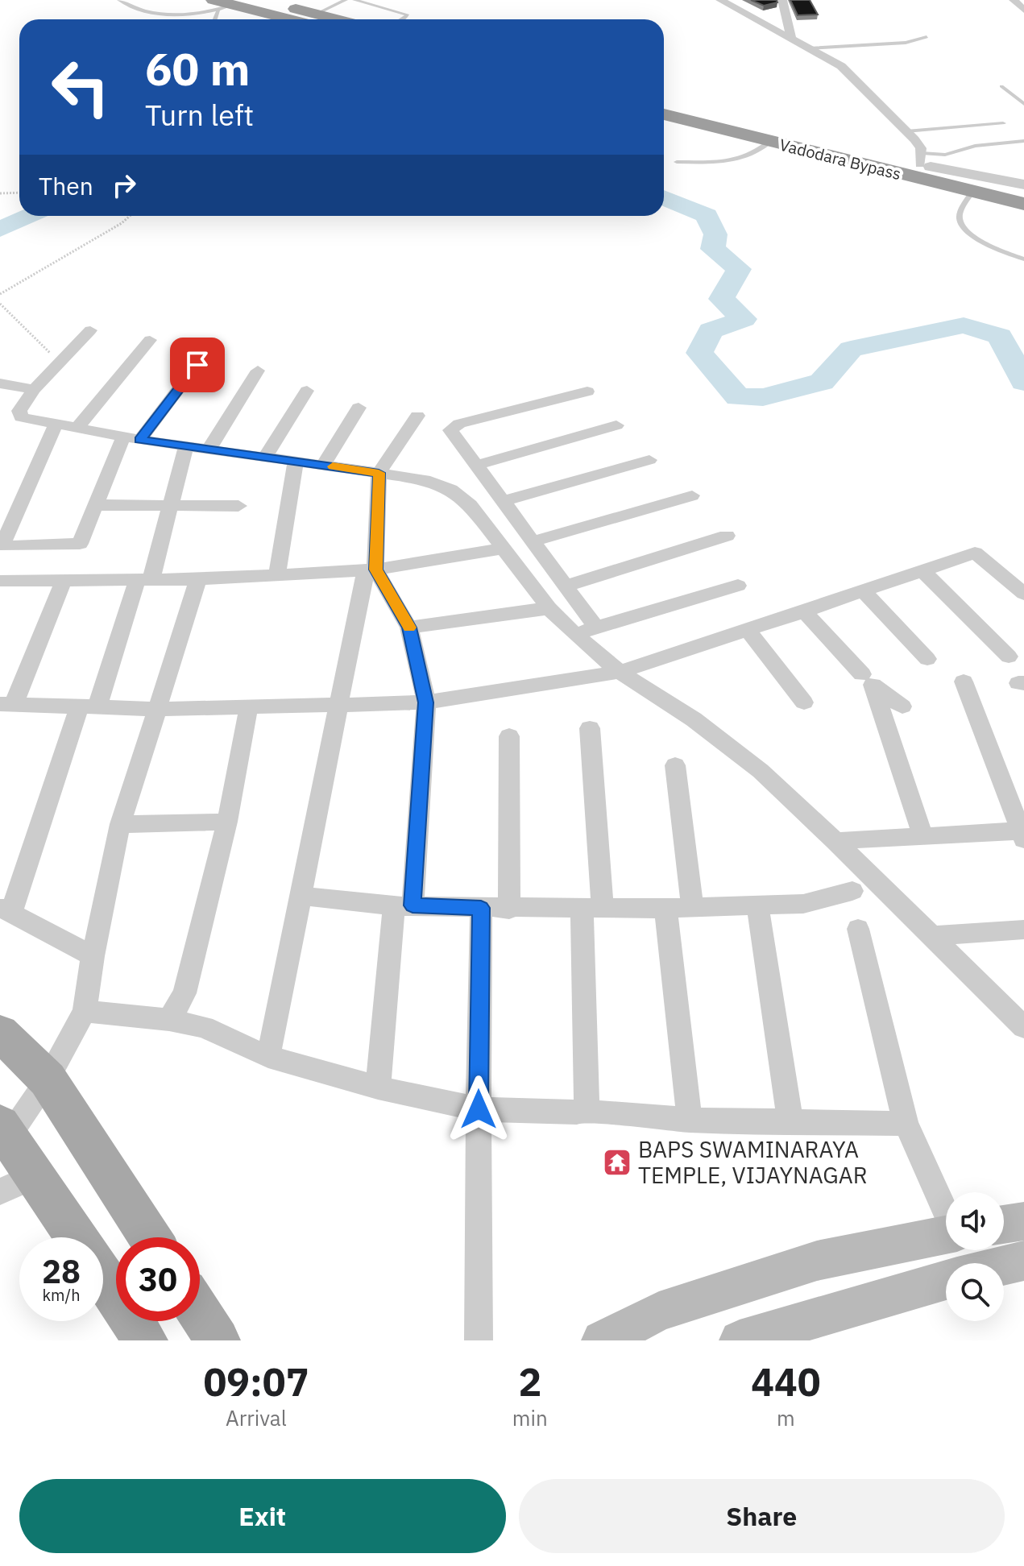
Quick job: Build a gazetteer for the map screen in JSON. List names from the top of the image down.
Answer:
{
  "streets": {
    "highway": ["Vadodara Bypass"]
  },
  "places": {
    "temple": ["BAPS SWAMINARAYA TEMPLE, VIJAYNAGAR"]
  },
  "page": {
    "turn": ["60 m", "Turn left"],
    "then": "Then",
    "speed": "28 km/h",
    "limit": "30",
    "eta": [
      "09:07",
      "Arrival",
      "2",
      "min",
      "440",
      "m"
    ],
    "buttons": ["Exit", "Share"]
  }
}
